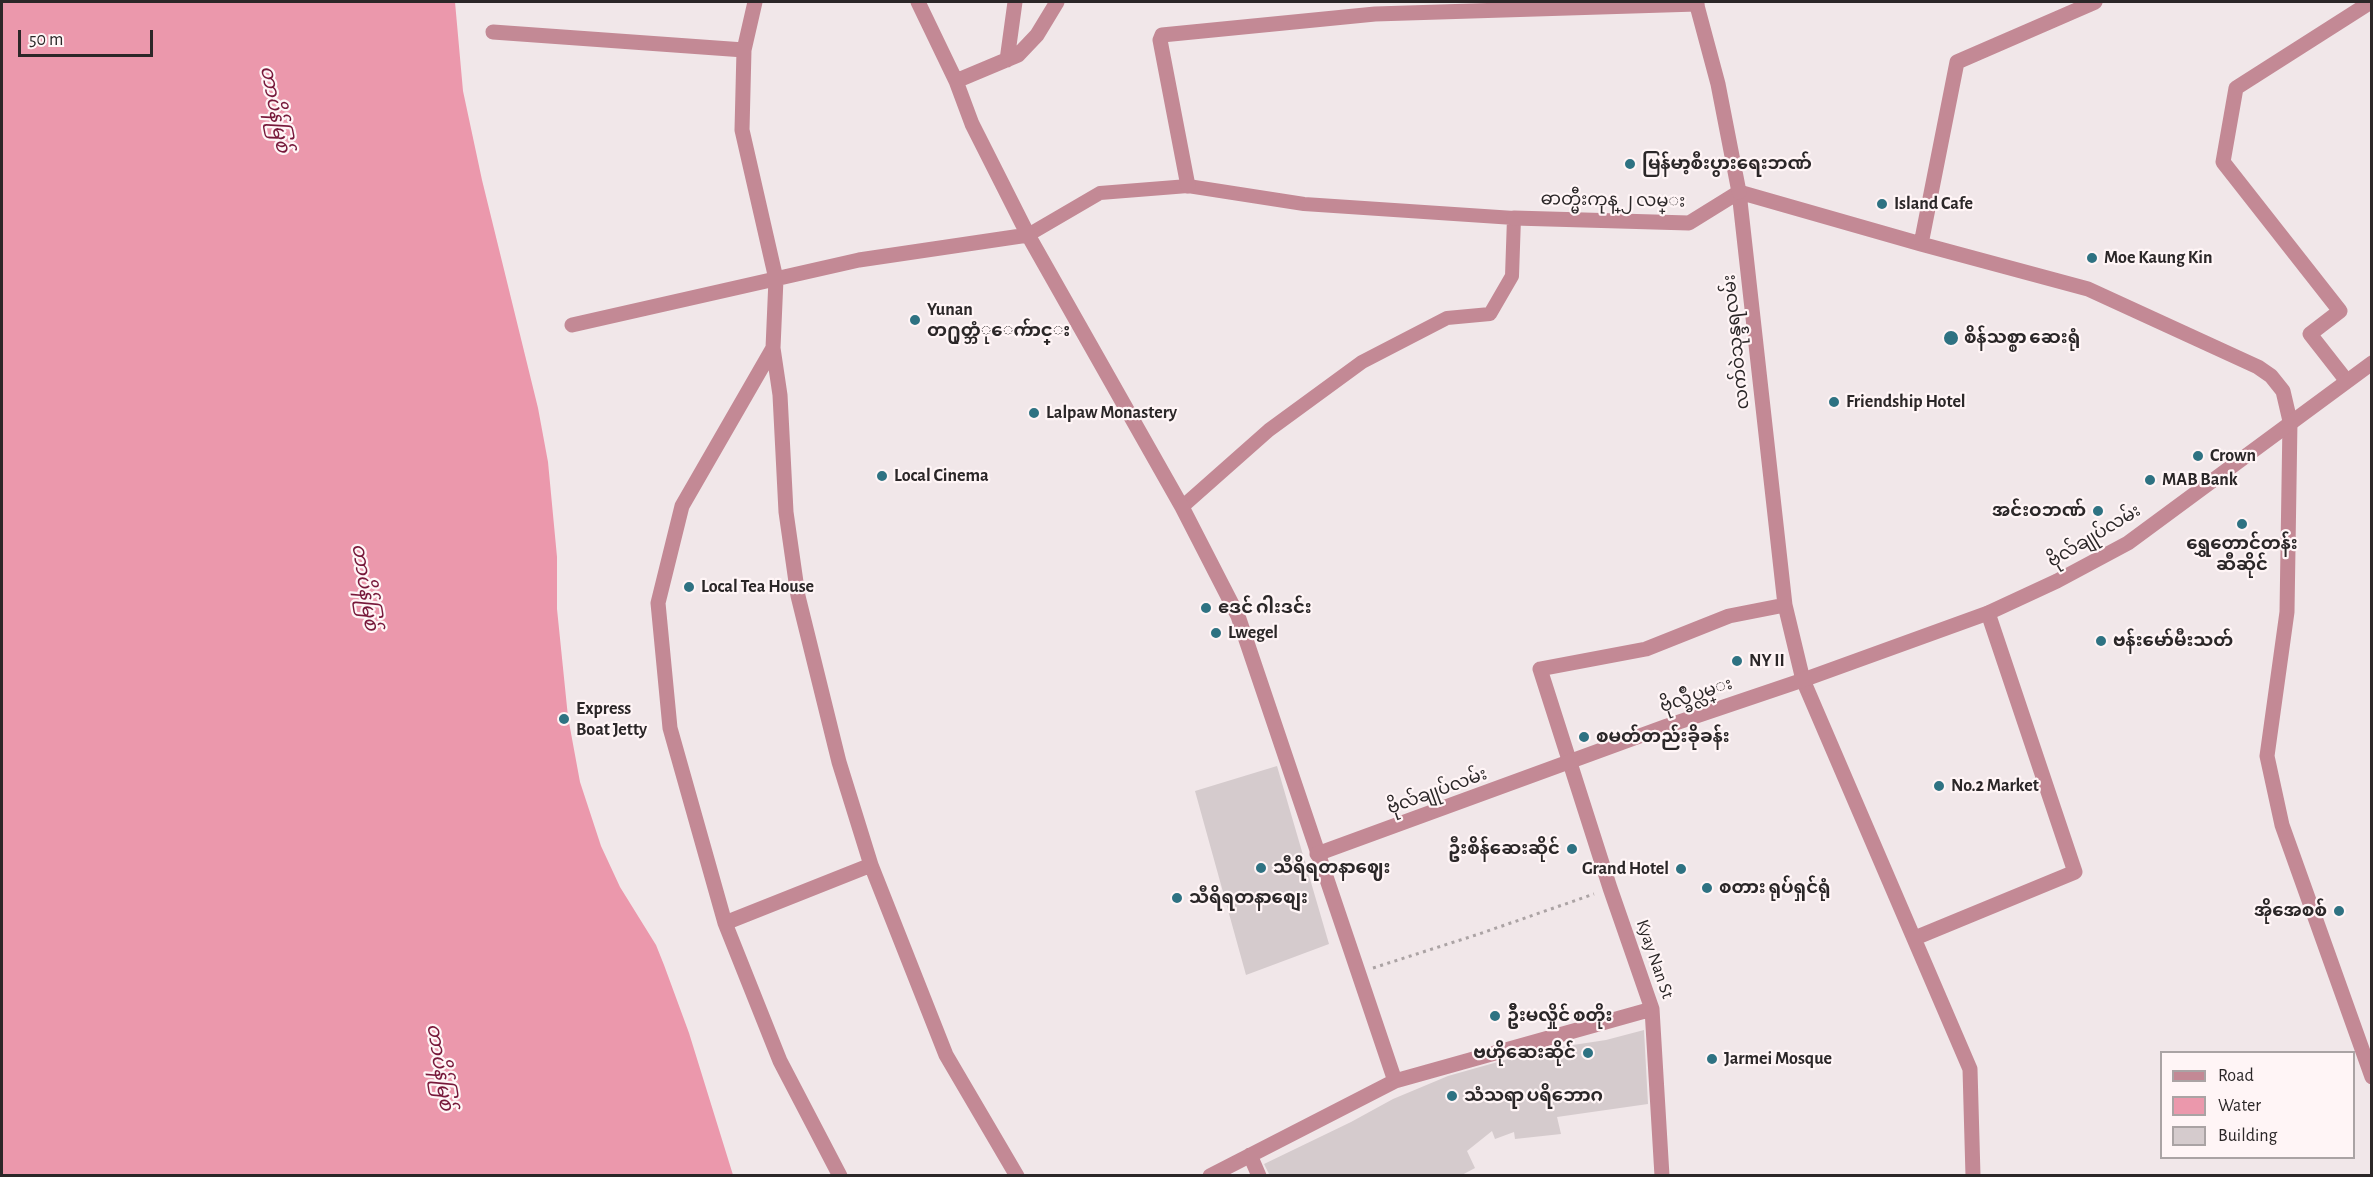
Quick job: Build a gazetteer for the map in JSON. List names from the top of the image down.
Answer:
{
  "streets": {
    "street": [
      "ဓာတ္မီးကုန္ ၂ လမ္း",
      "လက်ဝဲသုန္ဒရလမ်း",
      "ဗိုလ်ချုပ်လမ်း",
      "ဗိုလ္ခ်ဳပ္လမ္း",
      "Kyay Nan St"
    ]
  },
  "crossings": [
    ["ဓာတ္မီးကုန္ ၂ လမ္း", "လက်ဝဲသုန္ဒရလမ်း"],
    ["လက်ဝဲသုန္ဒရလမ်း", "ဗိုလ်ချုပ်လမ်း"],
    ["လက်ဝဲသုန္ဒရလမ်း", "ဗိုလ္ခ်ဳပ္လမ္း"],
    ["လက်ဝဲသုန္ဒရလမ်း", "Kyay Nan St"],
    ["ဗိုလ်ချုပ်လမ်း", "ဗိုလ္ခ်ဳပ္လမ္း"],
    ["ဗိုလ်ချုပ်လမ်း", "Kyay Nan St"],
    ["ဗိုလ္ခ်ဳပ္လမ္း", "Kyay Nan St"]
  ],
  "water": ["တာပိန်မြစ်"],
  "places": [
    "မြန်မာ့စီးပွားရေးဘဏ်",
    "Island Cafe",
    "Moe Kaung Kin",
    "Yunan တ႐ုတ္ဘံုေက်ာင္း",
    "စိန်သစ္စာ ဆေးရုံ",
    "Friendship Hotel",
    "Lalpaw Monastery",
    "Crown",
    "Local Cinema",
    "MAB Bank",
    "အင်းဝဘဏ်",
    "ရွှေတောင်တန်း ဆီဆိုင်",
    "Local Tea House",
    "ဧဒင် ဂါးဒင်း",
    "Lwegel",
    "ဗန်းမော်မီးသတ်",
    "NY II",
    "Express Boat Jetty",
    "စမတ်တည်းခိုခန်း",
    "No.2 Market",
    "ဦးစိန်ဆေးဆိုင်",
    "သီရိရတနာဈေး",
    "Grand Hotel",
    "စတား ရုပ်ရှင်ရုံ",
    "သီရိရတနာစျေး",
    "အိုအေစစ်",
    "ဦီးမလှိုင် စတိုး",
    "ဗဟိုဆေးဆိုင်",
    "Jarmei Mosque",
    "သံသရာ ပရိဘောဂ"
  ],
  "legend": ["Road", "Water", "Building"],
  "scale_bar": "50 m"
}
